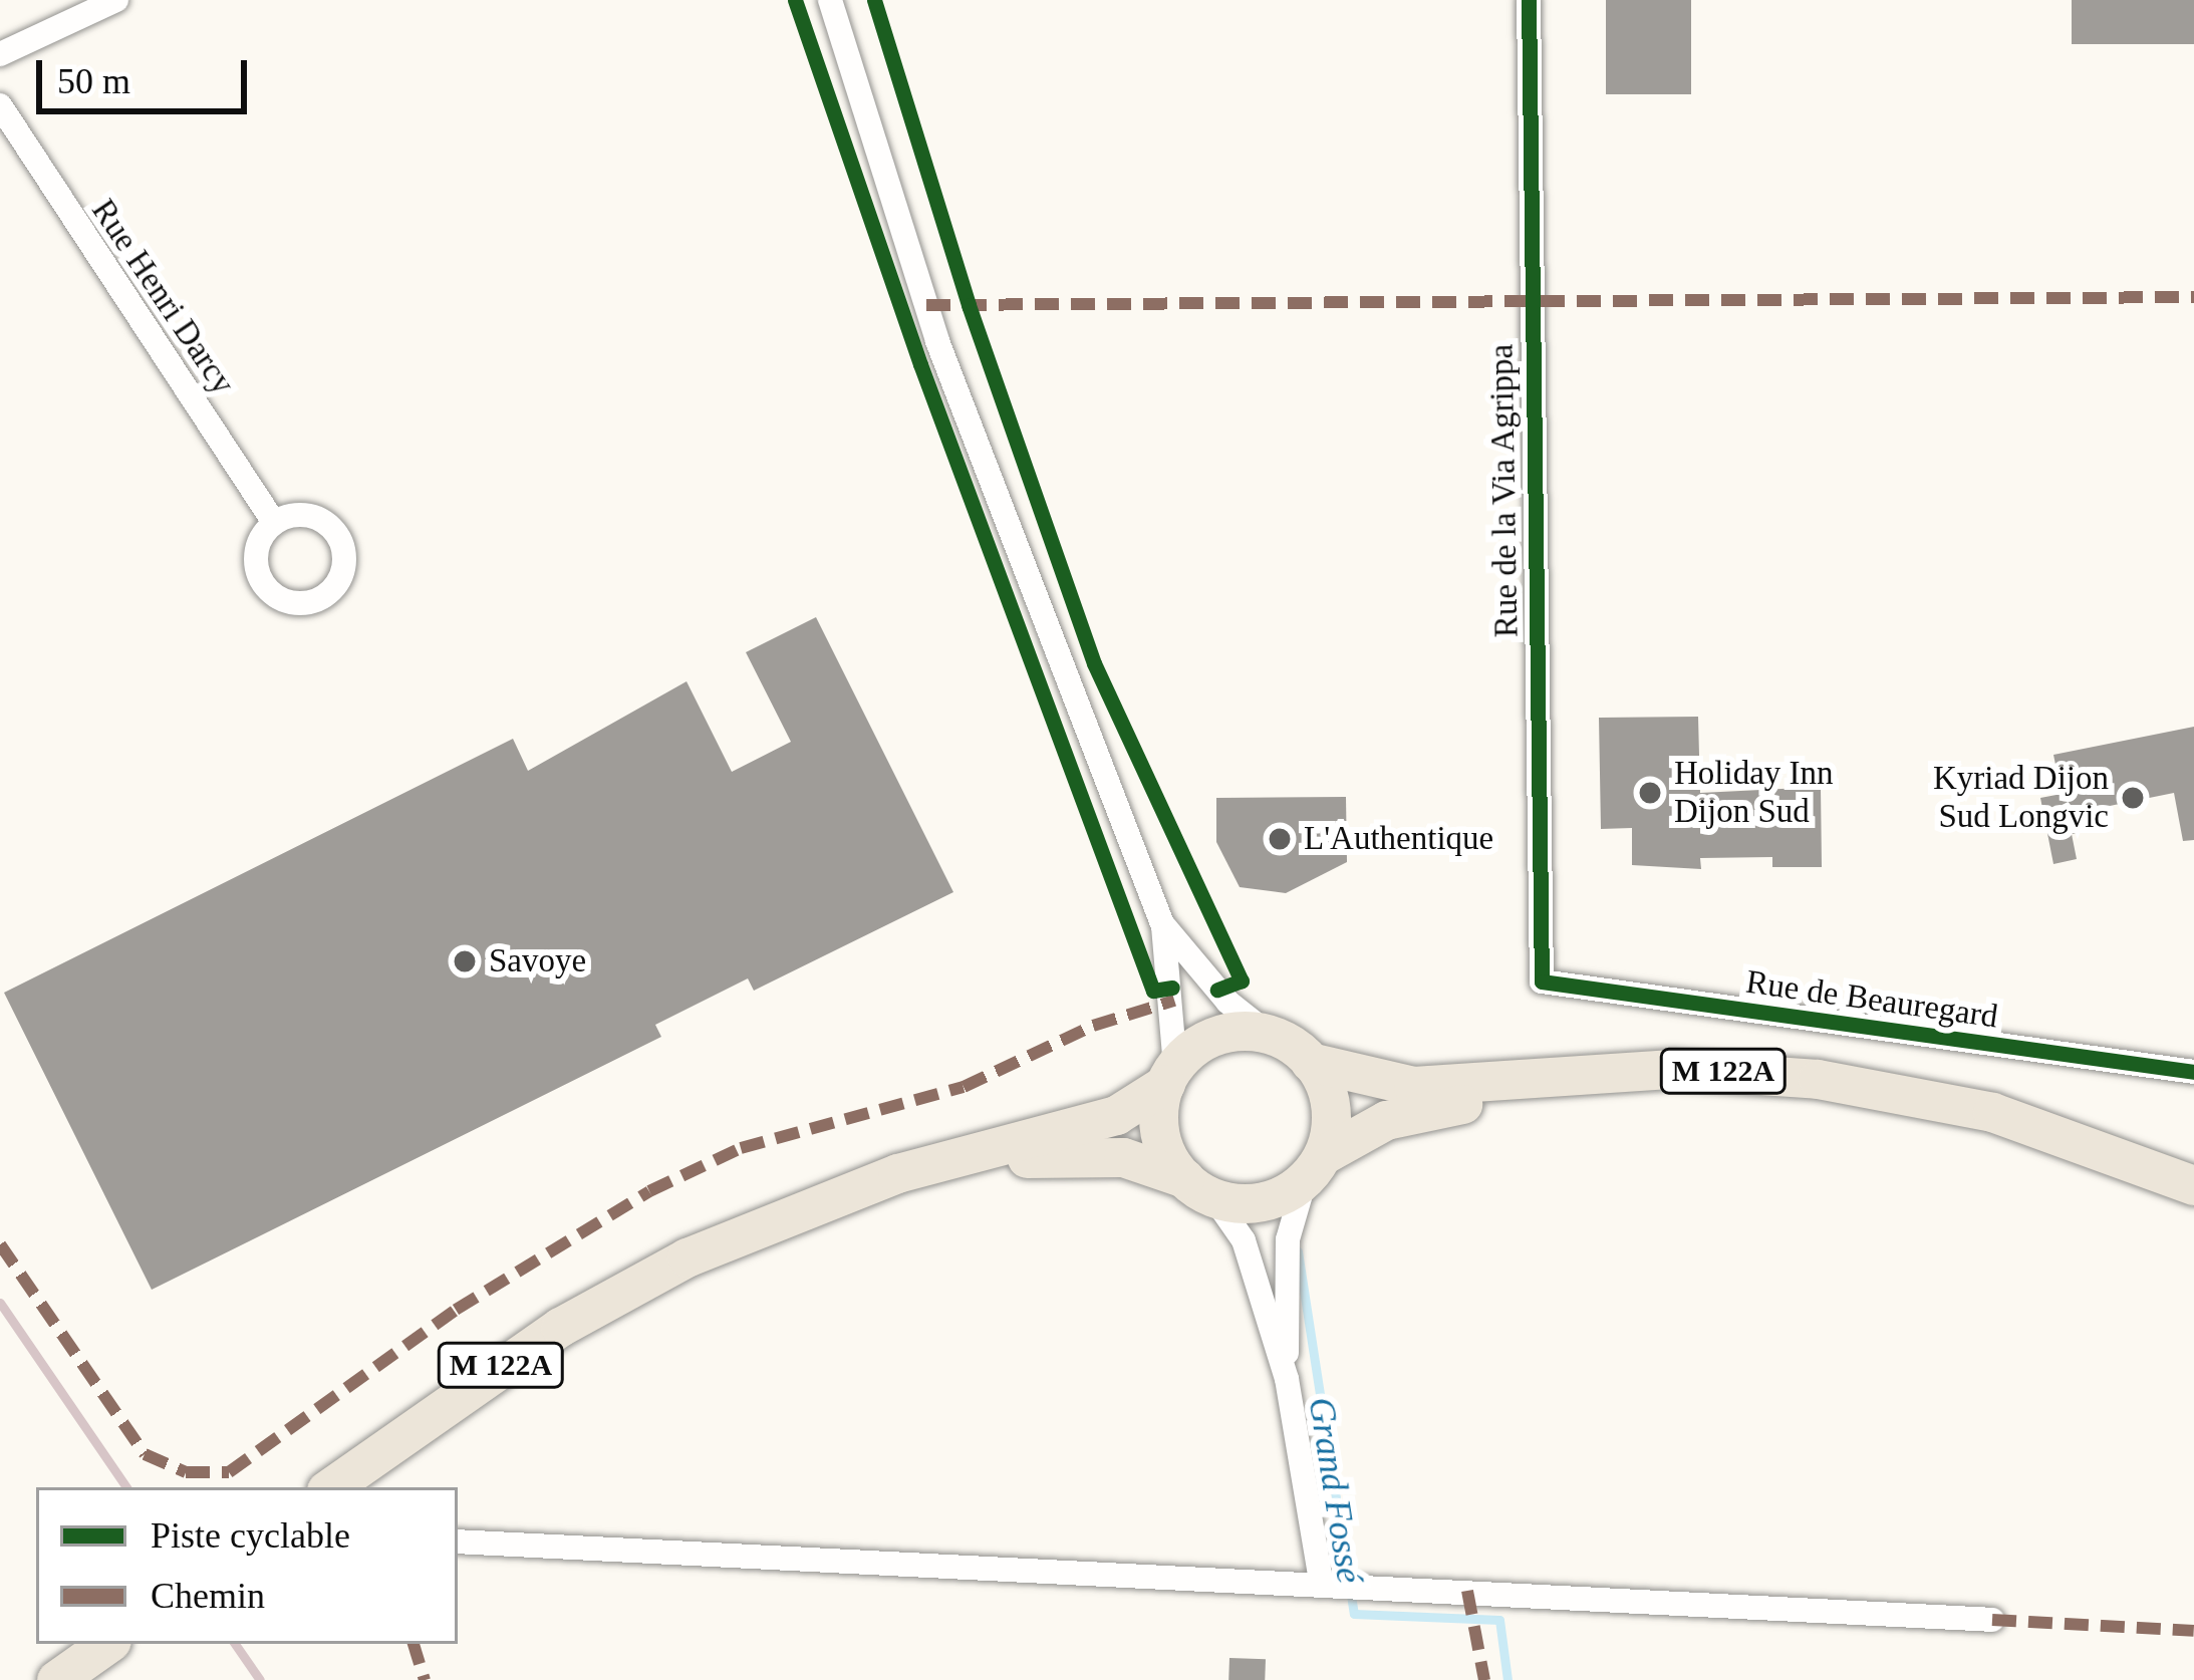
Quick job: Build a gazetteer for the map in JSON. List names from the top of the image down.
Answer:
{
  "streets": {
    "main road": ["M 122A"],
    "street": ["Rue Henri Darcy", "Rue de la Via Agrippa", "Rue de Beauregard"]
  },
  "crossings": [
    ["Rue de la Via Agrippa", "Rue de Beauregard"]
  ],
  "water": ["Grand Fossé"],
  "places": [
    "Holiday Inn Dijon Sud",
    "Kyriad Dijon Sud Longvic",
    "L'Authentique",
    "Savoye"
  ],
  "legend": ["Piste cyclable", "Chemin"],
  "scale_bar": "50 m"
}
